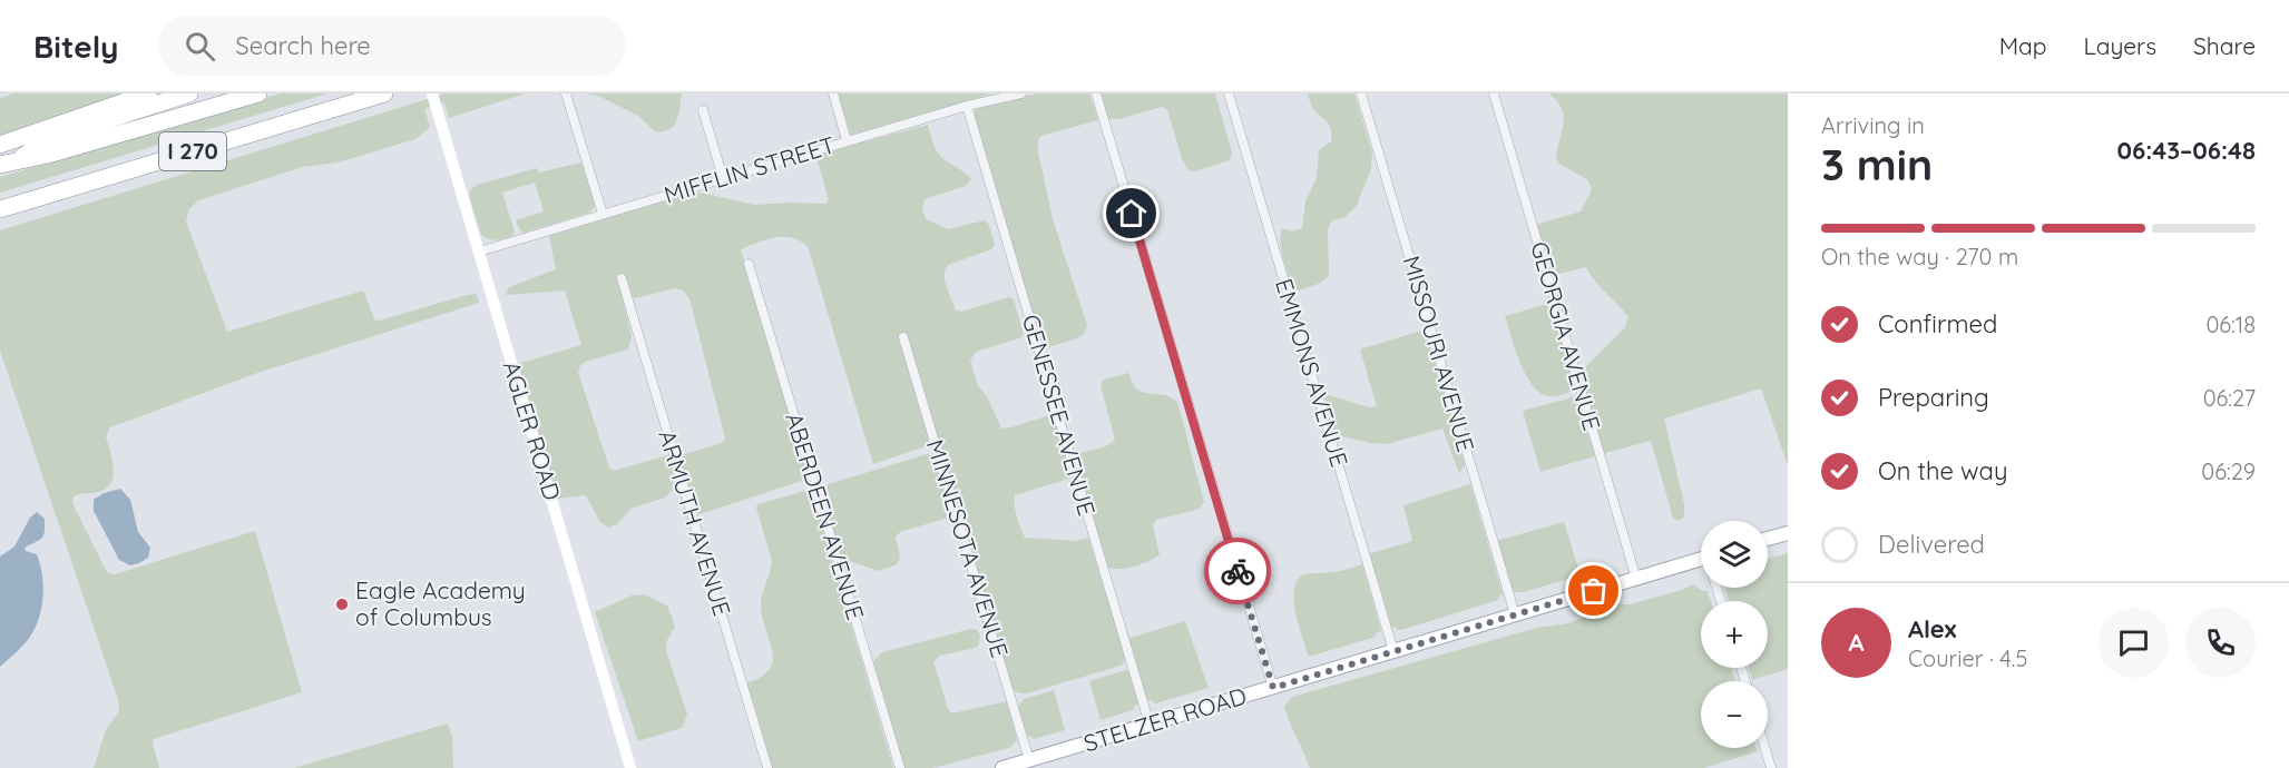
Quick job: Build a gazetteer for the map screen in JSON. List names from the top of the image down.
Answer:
{
  "streets": {
    "highway": ["I 270"],
    "main road": ["AGLER ROAD", "STELZER ROAD"],
    "street": [
      "MIFFLIN STREET",
      "GEORGIA AVENUE",
      "MISSOURI AVENUE",
      "EMMONS AVENUE",
      "GENESSEE AVENUE",
      "ABERDEEN AVENUE",
      "ARMUTH AVENUE",
      "MINNESOTA AVENUE"
    ]
  },
  "crossings": [
    ["MIFFLIN STREET", "GENESSEE AVENUE"],
    ["MIFFLIN STREET", "AGLER ROAD"],
    ["GEORGIA AVENUE", "STELZER ROAD"],
    ["MISSOURI AVENUE", "STELZER ROAD"],
    ["EMMONS AVENUE", "STELZER ROAD"],
    ["GENESSEE AVENUE", "STELZER ROAD"],
    ["MINNESOTA AVENUE", "STELZER ROAD"]
  ],
  "places": ["Eagle Academy of Columbus"],
  "page": {
    "header": "Bitely",
    "search": "Search here",
    "nav": ["Map", "Layers", "Share"],
    "heading": ["3 min", "Arriving in", "06:43–06:48"],
    "panel": ["Alex", "Courier · 4.5"],
    "bar": "On the way · 270 m",
    "list": [
      ["Confirmed", "06:18"],
      ["Preparing", "06:27"],
      ["On the way", "06:29"],
      "Delivered"
    ],
    "map_buttons": ["+", "−"],
    "round": "A"
  }
}
